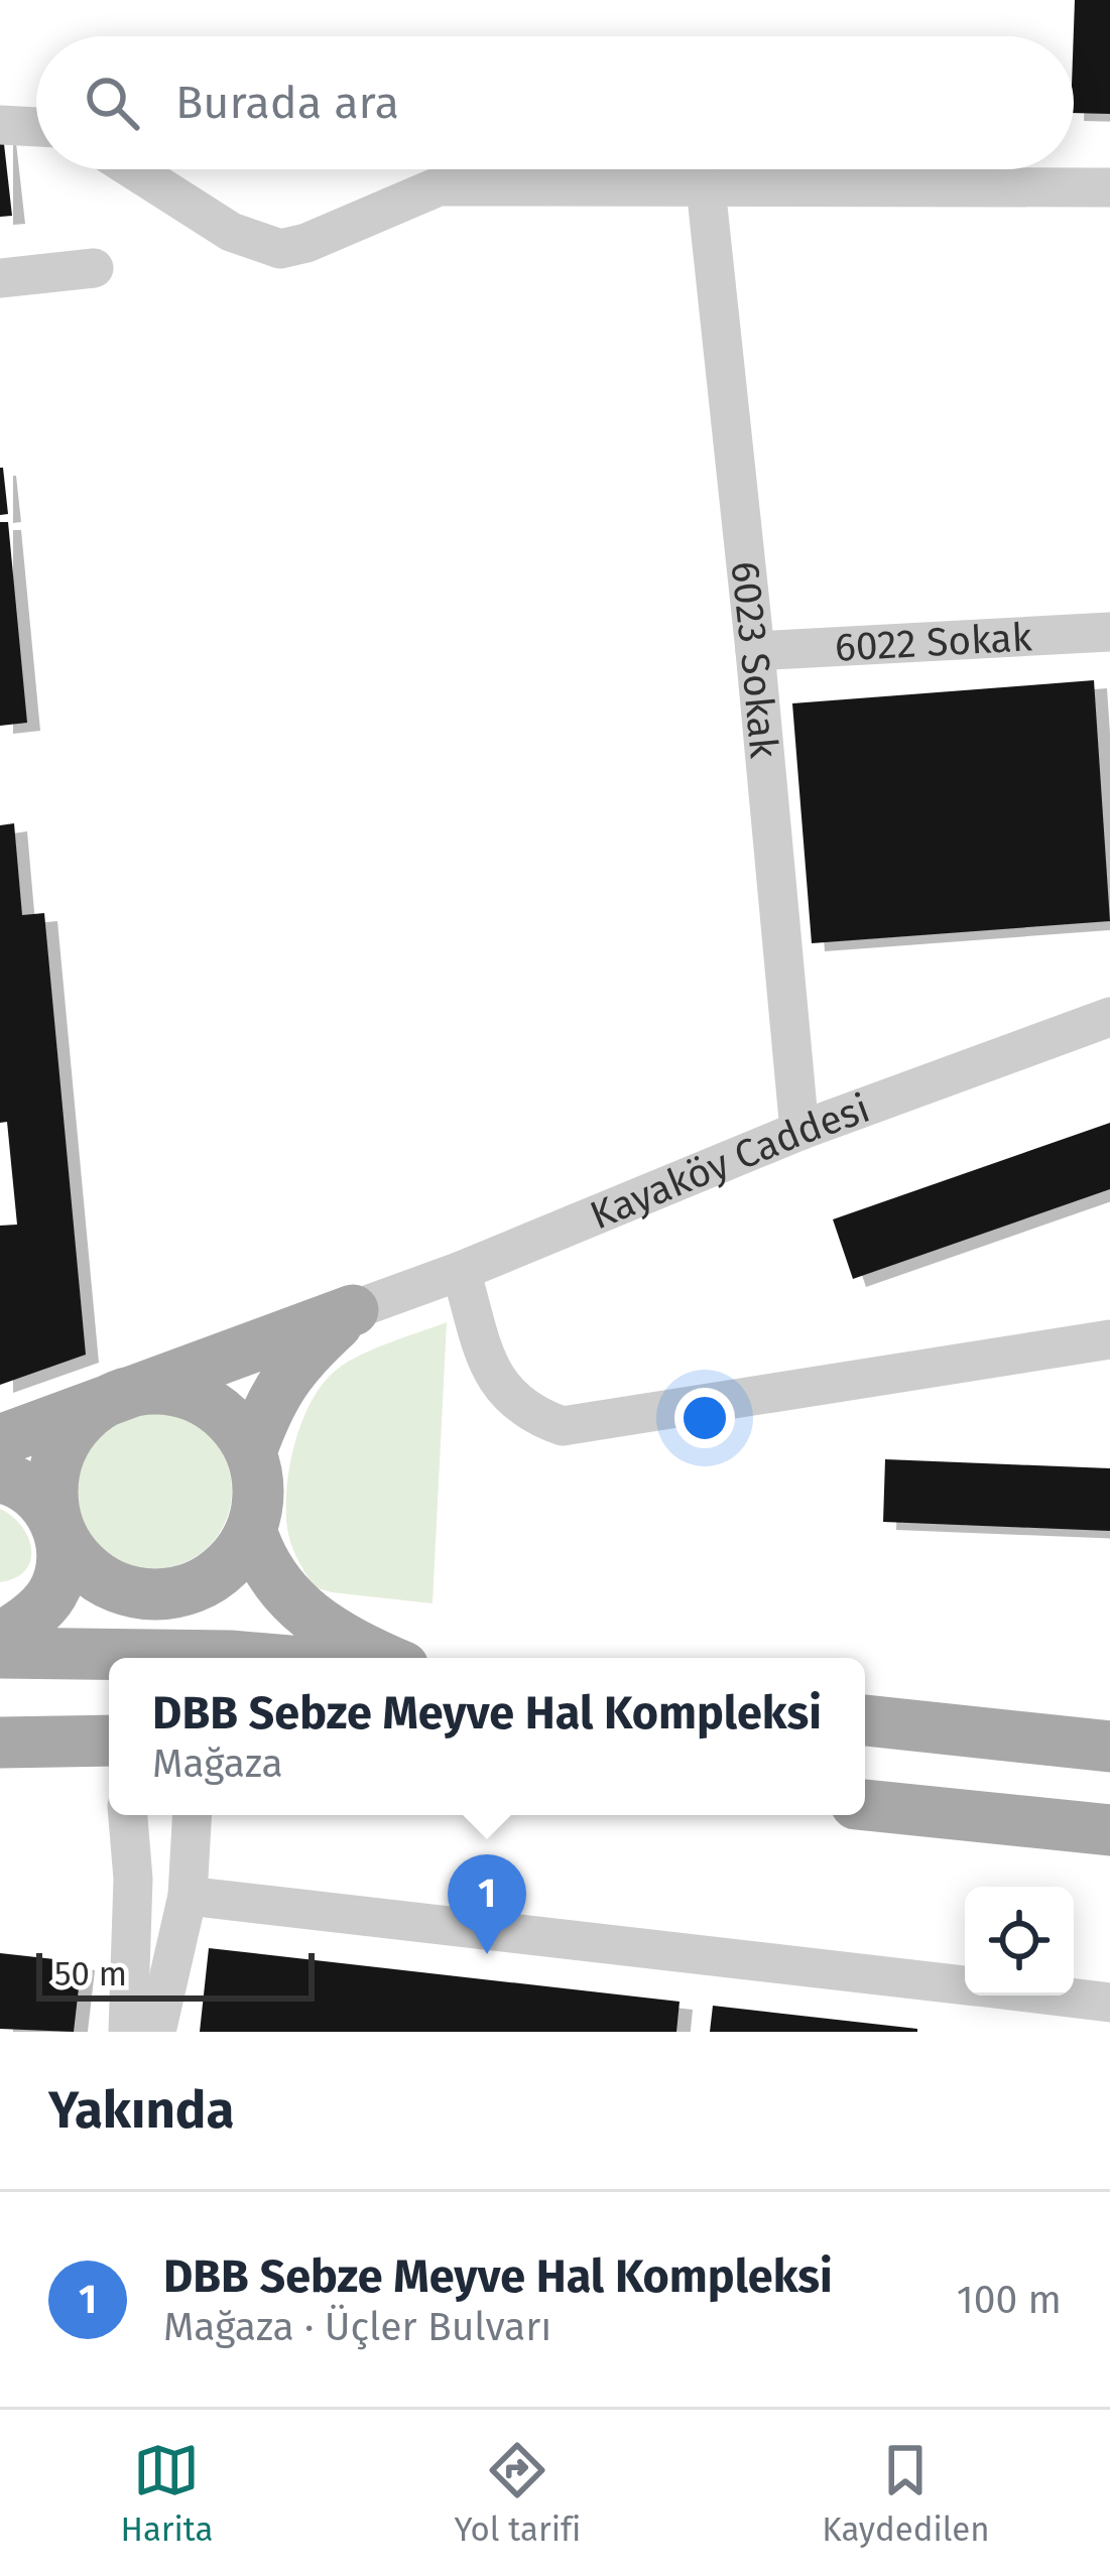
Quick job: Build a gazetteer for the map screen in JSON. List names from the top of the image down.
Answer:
{
  "streets": {
    "street": ["6022 Sokak", "6023 Sokak", "Kayaköy Caddesi"]
  },
  "crossings": [
    ["6022 Sokak", "6023 Sokak"],
    ["6023 Sokak", "Kayaköy Caddesi"]
  ],
  "scale_bar": "50 m",
  "page": {
    "search": "Burada ara",
    "popup": ["DBB Sebze Meyve Hal Kompleksi", "Mağaza"],
    "pins": "1",
    "scale": "50 m",
    "heading": "Yakında",
    "list": [
      {
        "mark": "1",
        "name": "DBB Sebze Meyve Hal Kompleksi",
        "note": "Mağaza · Üçler Bulvarı",
        "value": "100 m"
      }
    ],
    "nav": ["Harita", "Yol tarifi", "Kaydedilen"]
  }
}
